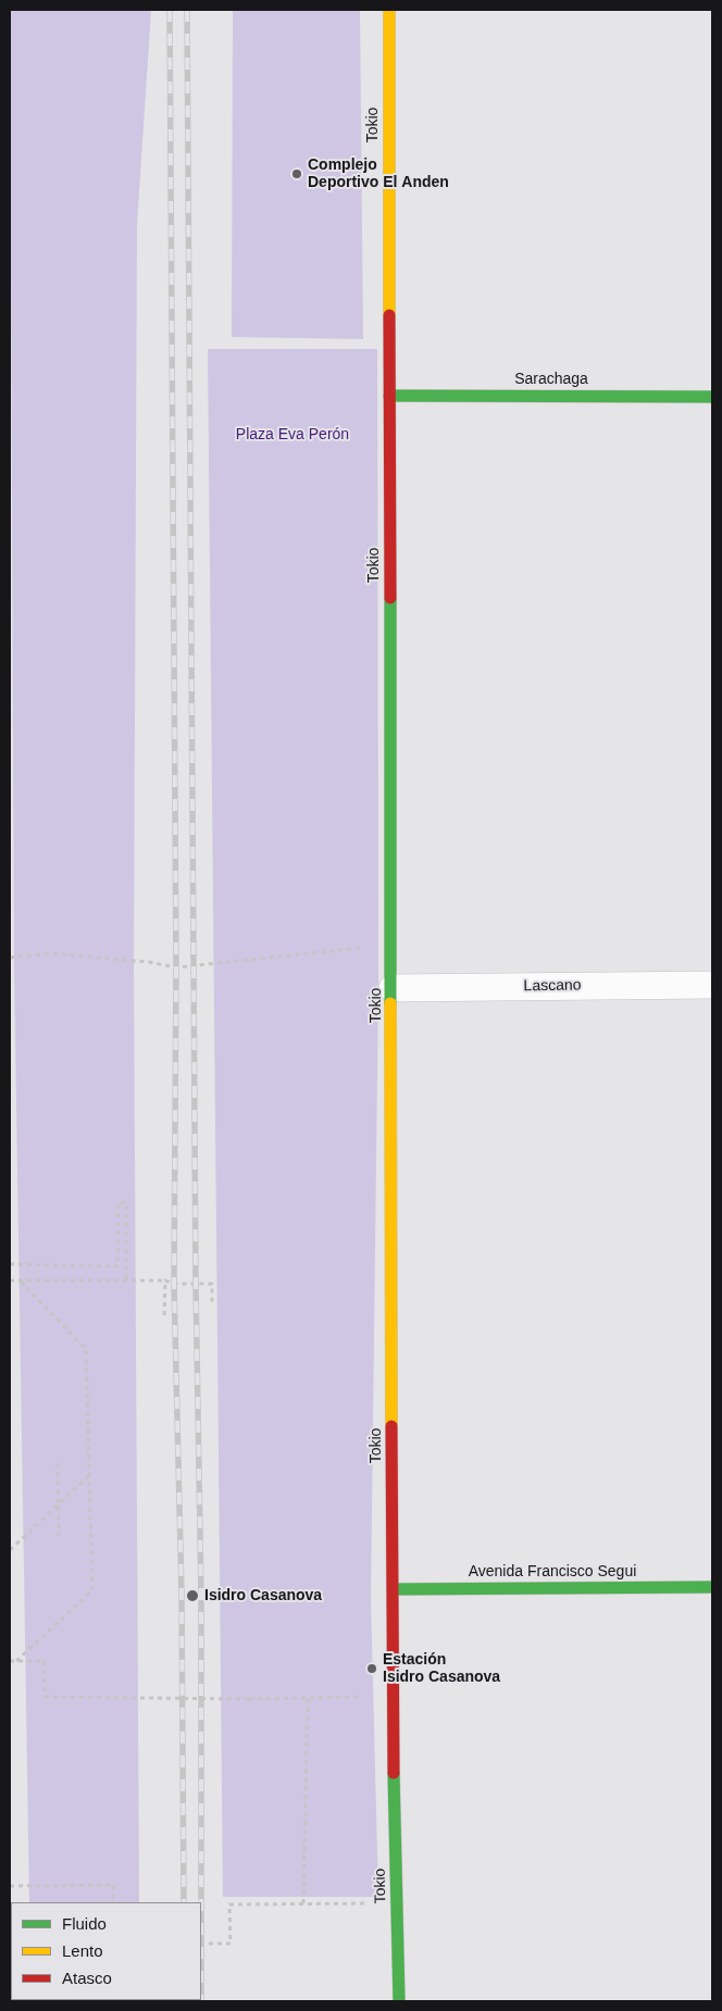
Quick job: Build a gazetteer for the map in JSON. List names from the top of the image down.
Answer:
{
  "streets": {
    "street": [
      "Tokio",
      "Sarachaga",
      "Lascano",
      "Avenida Francisco Segui"
    ]
  },
  "crossings": [
    ["Tokio", "Sarachaga"],
    ["Tokio", "Lascano"],
    ["Tokio", "Avenida Francisco Segui"]
  ],
  "parks": ["Plaza Eva Perón"],
  "places": ["Complejo Deportivo El Anden", "Isidro Casanova", "Estación Isidro Casanova"],
  "legend": ["Fluido", "Lento", "Atasco"]
}
